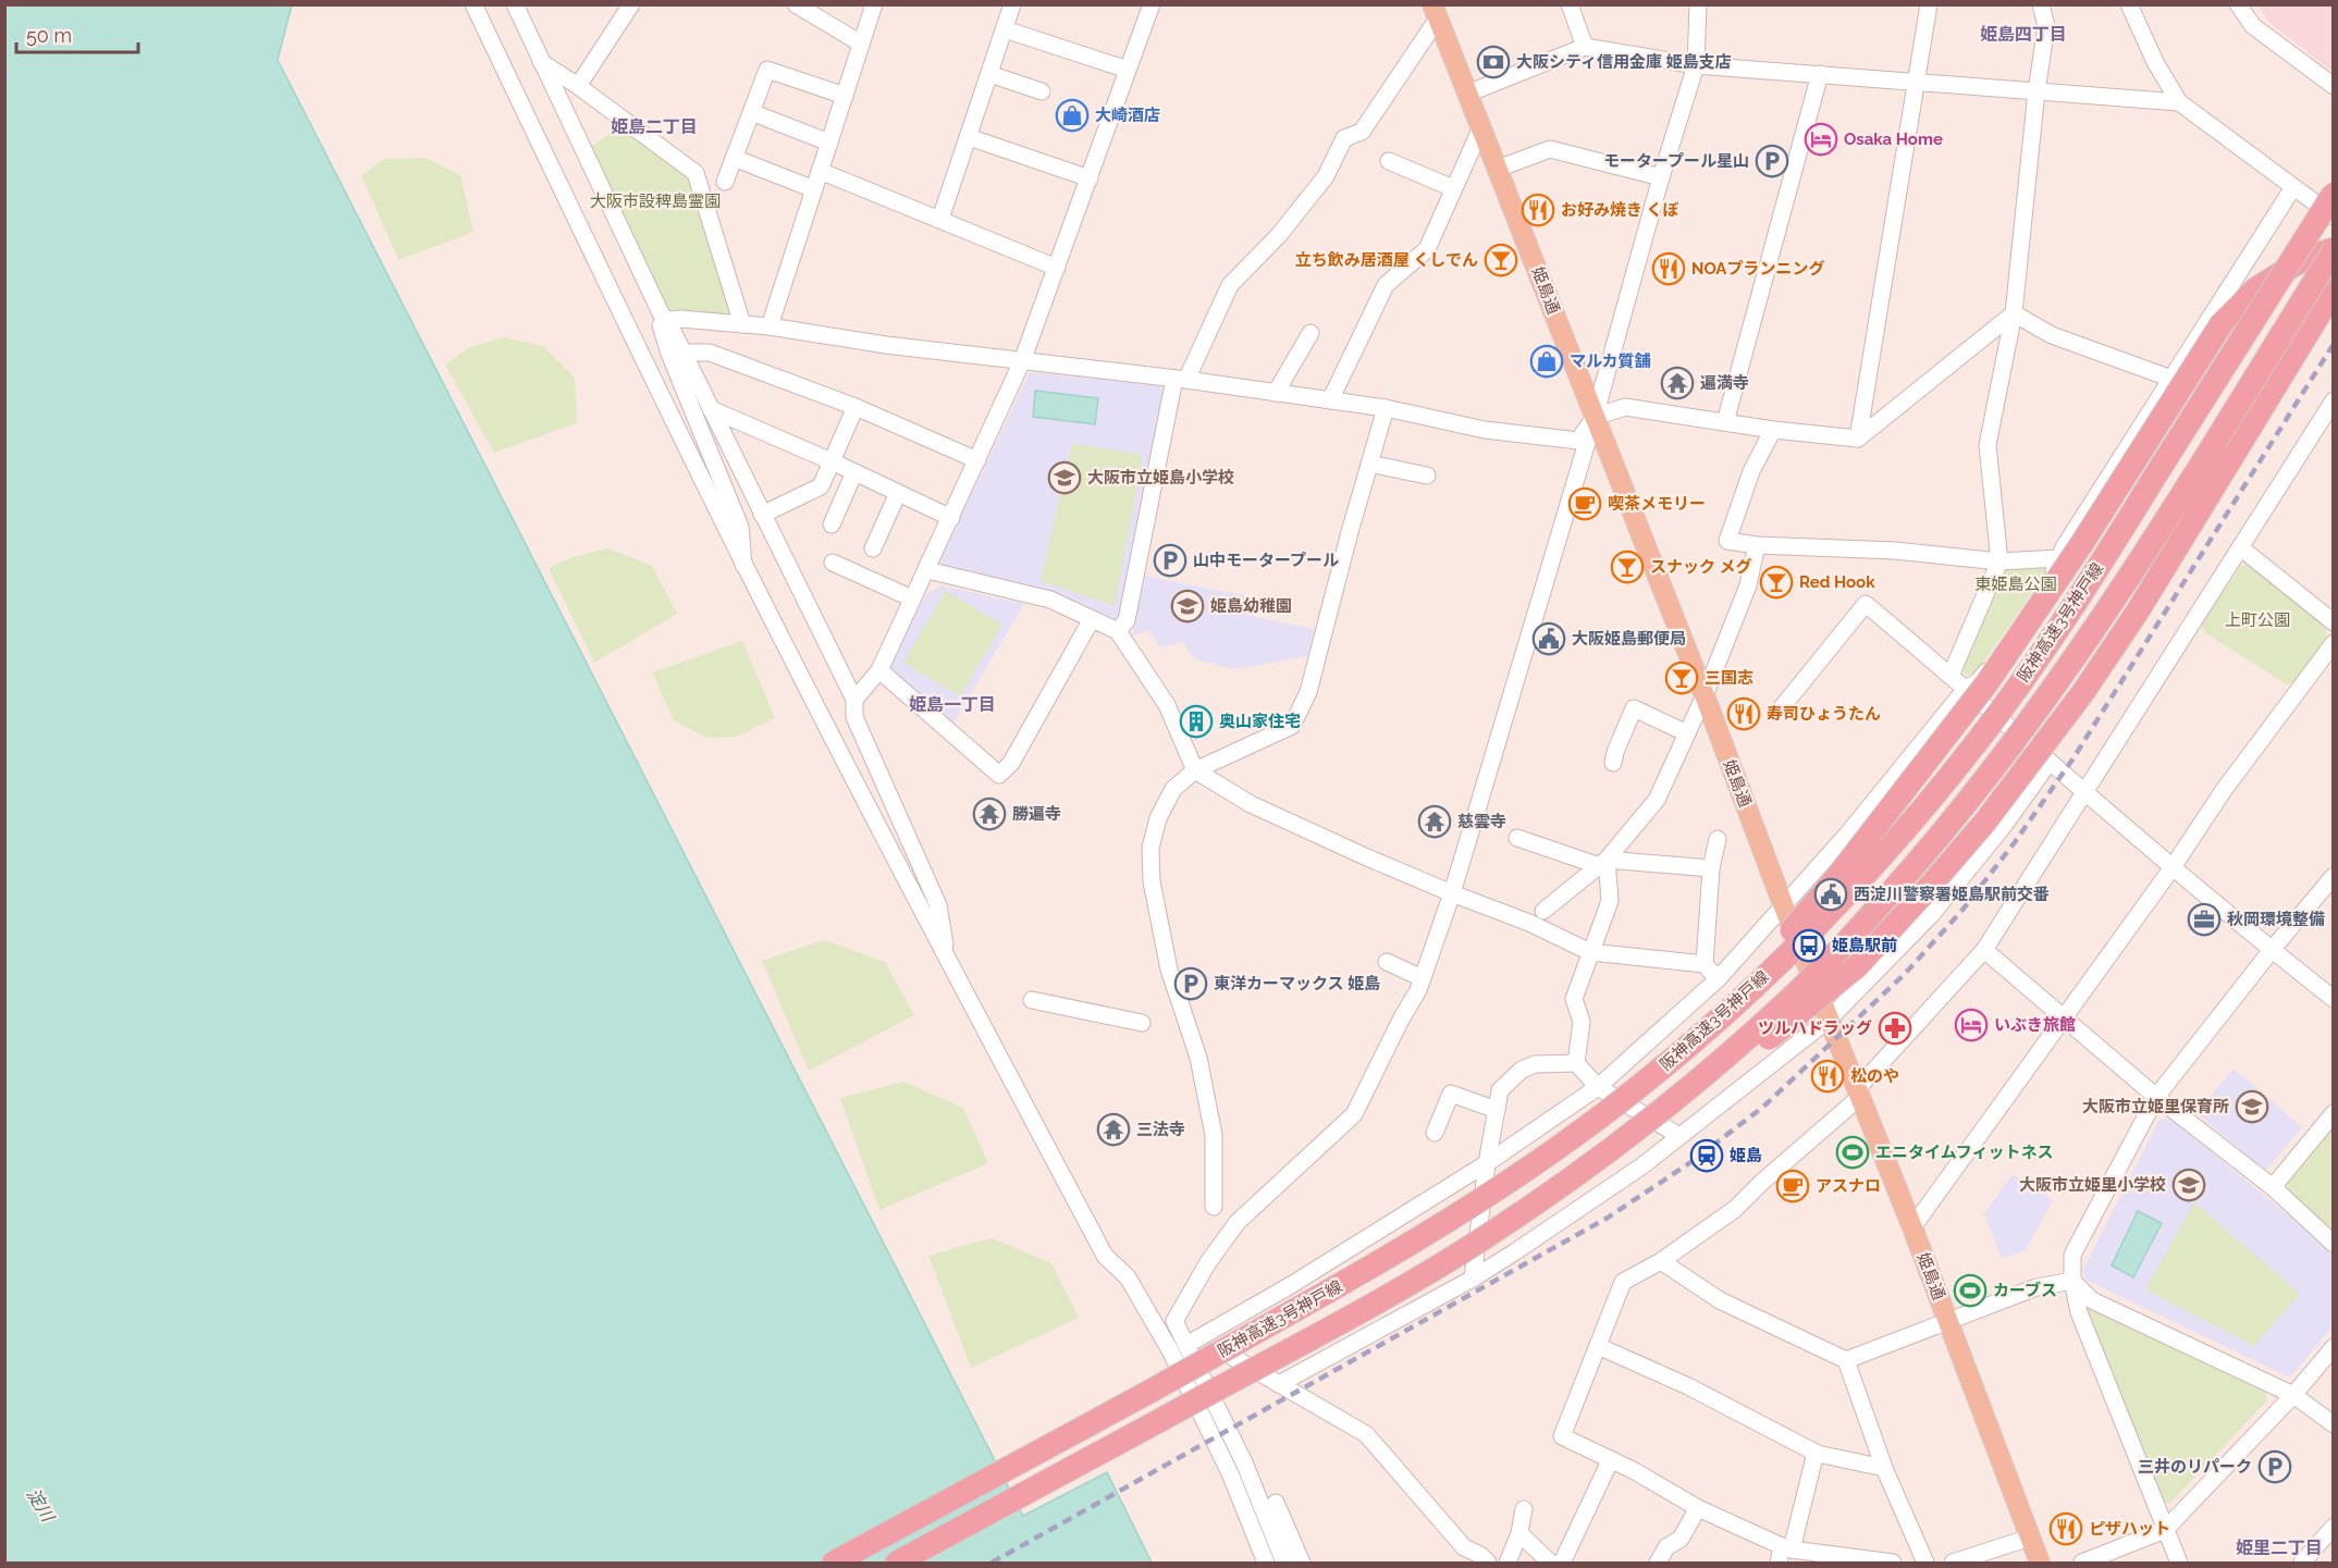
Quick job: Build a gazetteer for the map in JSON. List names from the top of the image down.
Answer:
{
  "streets": {
    "highway": ["阪神高速3号神戸線"],
    "main road": ["姫島通"]
  },
  "districts": [
    "姫島四丁目",
    "姫島二丁目",
    "姫島一丁目",
    "姫里二丁目"
  ],
  "water": ["淀川"],
  "parks": ["大阪市設稗島霊園", "東姫島公園", "上町公園"],
  "places": {
    "bank": ["大阪シティ信用金庫 姫島支店"],
    "shop": ["大崎酒店", "マルカ質舗"],
    "hotel": ["Osaka Home", "いぶき旅館"],
    "parking": [
      "モータープール星山",
      "山中モータープール",
      "東洋カーマックス 姫島",
      "三井のリパーク"
    ],
    "restaurant": [
      "お好み焼き くぼ",
      "NOAプランニング",
      "寿司ひょうたん",
      "松のや",
      "ピザハット"
    ],
    "bar": [
      "立ち飲み居酒屋 くしでん",
      "スナック メグ",
      "Red Hook",
      "三国志"
    ],
    "temple": [
      "遍満寺",
      "勝遍寺",
      "慈雲寺",
      "三法寺"
    ],
    "school or university": [
      "大阪市立姫島小学校",
      "姫島幼稚園",
      "大阪市立姫里保育所",
      "大阪市立姫里小学校"
    ],
    "cafe": ["喫茶メモリー", "アスナロ"],
    "public building": ["大阪姫島郵便局", "西淀川警察署姫島駅前交番"],
    "building": ["奥山家住宅"],
    "office": ["秋岡環境整備"],
    "bus stop": ["姫島駅前"],
    "pharmacy": ["ツルハドラッグ"],
    "sports": ["エニタイムフィットネス", "カーブス"],
    "station": ["姫島"]
  },
  "scale_bar": "50 m"
}
